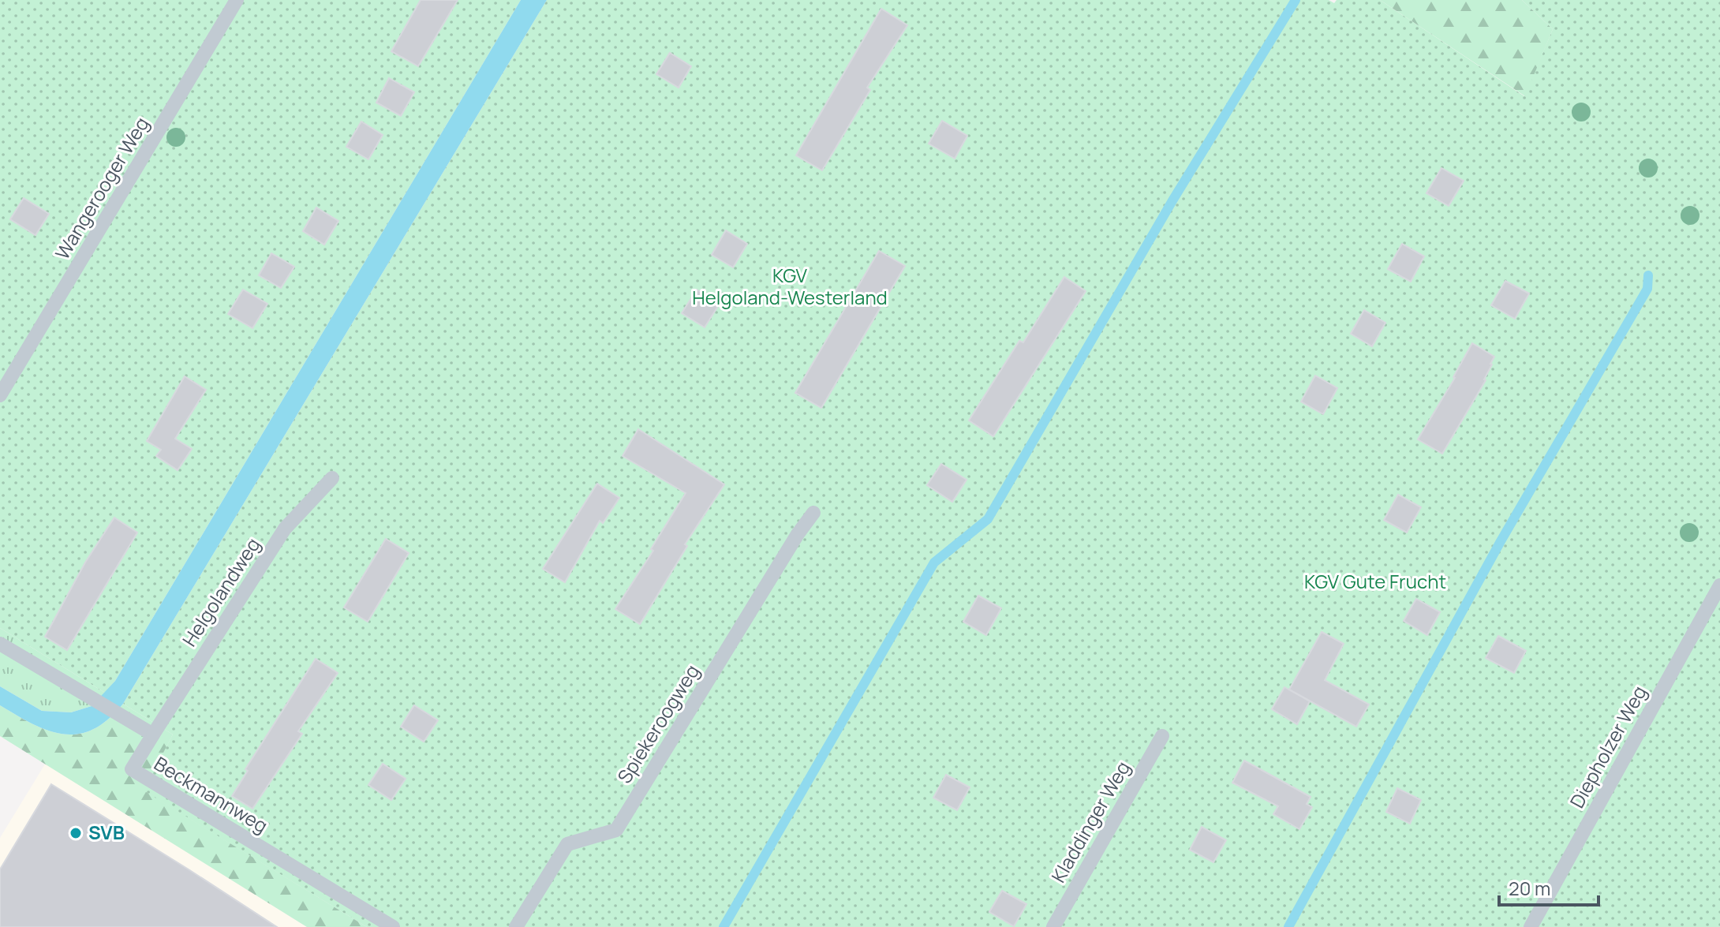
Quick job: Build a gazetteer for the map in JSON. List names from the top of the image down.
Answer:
{
  "streets": {
    "lane": [
      "Wangerooger Weg",
      "Helgolandweg",
      "Spiekeroogweg",
      "Diepholzer Weg",
      "Beckmannweg",
      "Kladdinger Weg"
    ]
  },
  "crossings": [
    ["Helgolandweg", "Beckmannweg"]
  ],
  "parks": ["KGV Helgoland-Westerland", "KGV Gute Frucht"],
  "places": ["SVB"],
  "scale_bar": "20 m"
}
